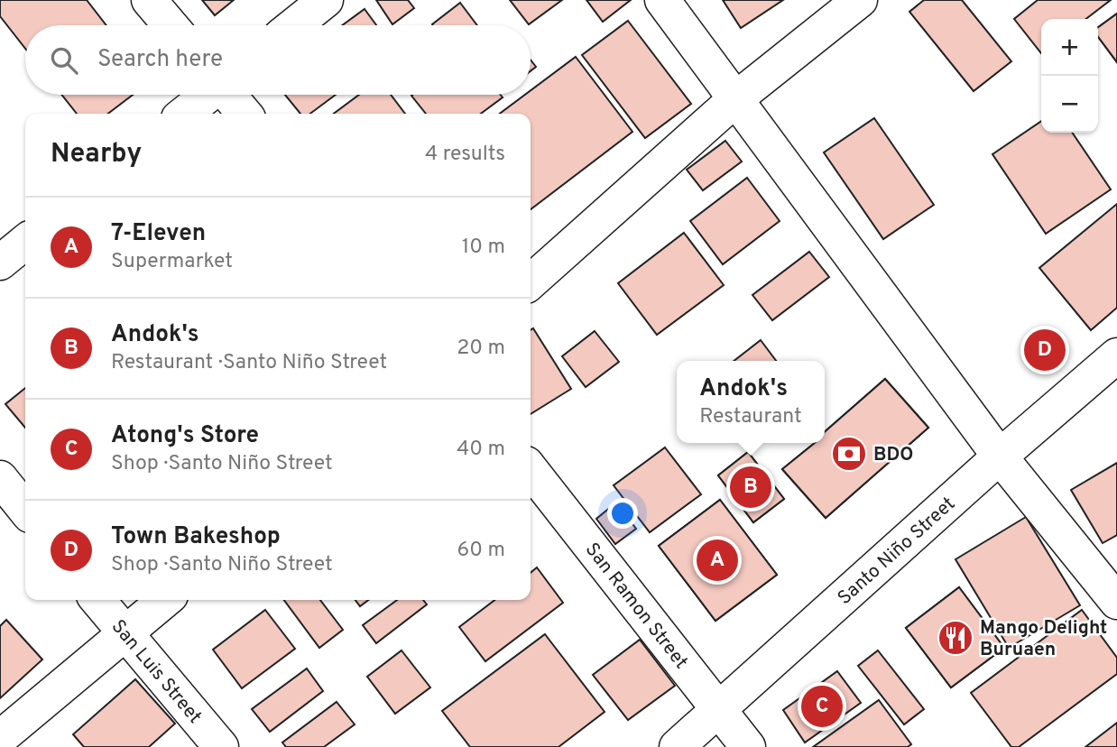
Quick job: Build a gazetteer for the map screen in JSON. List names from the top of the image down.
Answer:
{
  "streets": {
    "street": ["Santo Niño Street", "San Ramon Street", "San Luis Street"]
  },
  "crossings": [
    ["Santo Niño Street", "San Ramon Street"]
  ],
  "places": {
    "bank": ["BDO"],
    "restaurant": ["Mango Delight Buruaen"]
  },
  "page": {
    "map_buttons": ["+", "−"],
    "search": "Search here",
    "heading": ["Nearby", "4 results"],
    "list": [
      {
        "mark": "A",
        "name": "7-Eleven",
        "note": "Supermarket",
        "value": "10 m"
      },
      {
        "mark": "B",
        "name": "Andok's",
        "note": "Restaurant · Santo Niño Street",
        "value": "20 m"
      },
      {
        "mark": "C",
        "name": "Atong's Store",
        "note": "Shop · Santo Niño Street",
        "value": "40 m"
      },
      {
        "mark": "D",
        "name": "Town Bakeshop",
        "note": "Shop · Santo Niño Street",
        "value": "60 m"
      }
    ],
    "pins": [
      "D",
      "B",
      "A",
      "C"
    ],
    "popup": ["Andok's", "Restaurant"]
  }
}
